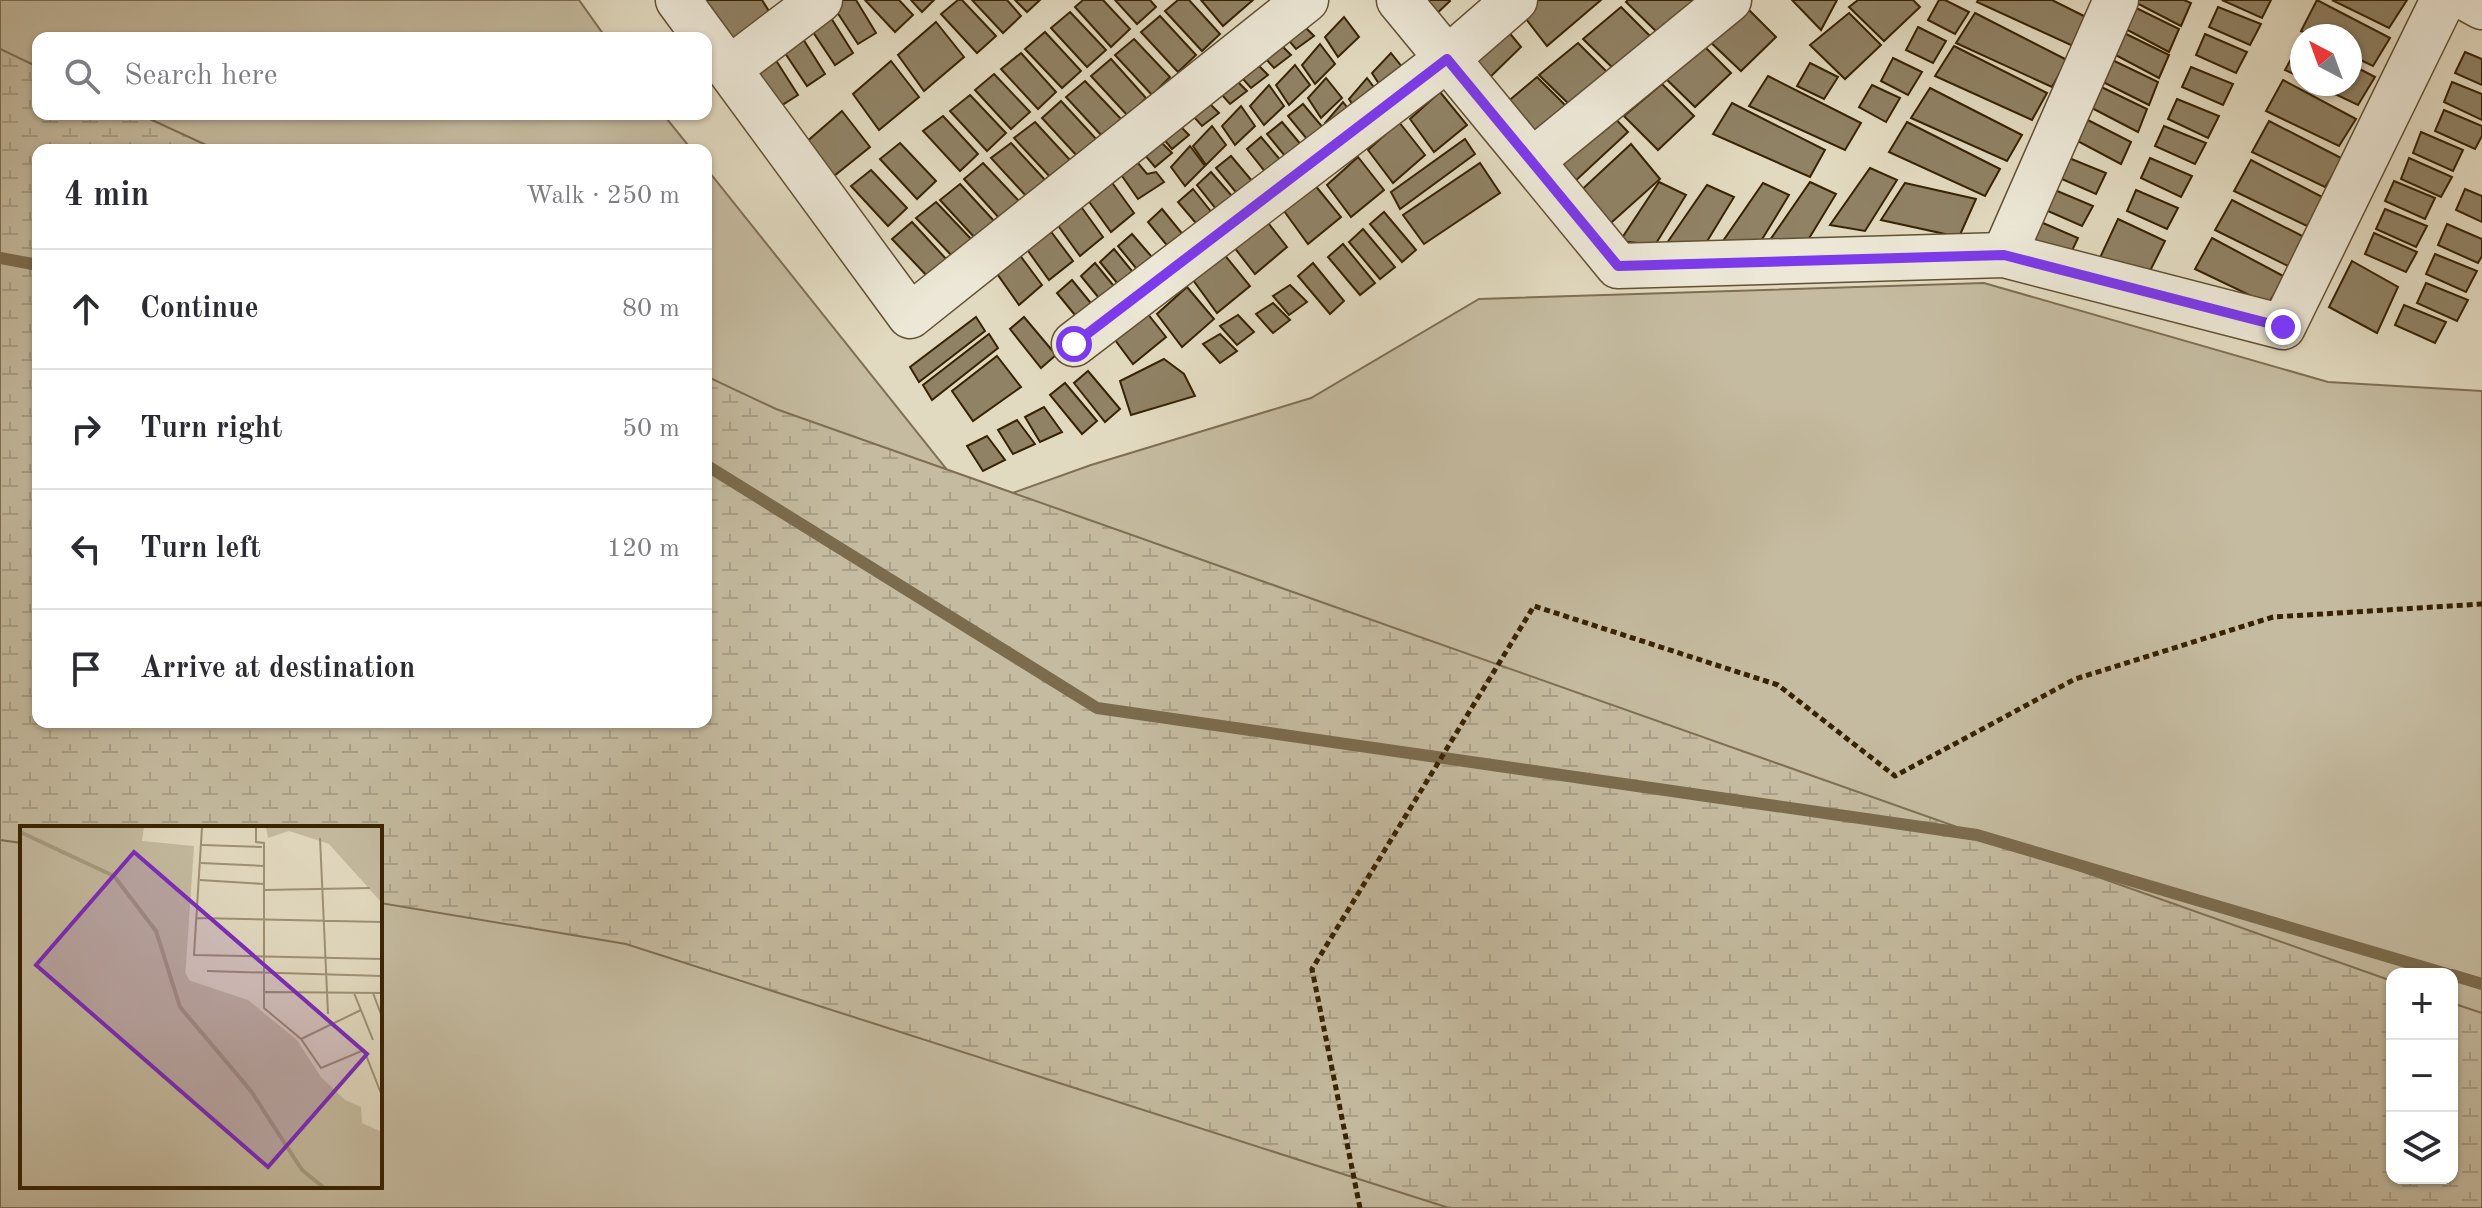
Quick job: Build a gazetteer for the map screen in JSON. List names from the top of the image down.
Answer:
{
  "north": "top left",
  "page": {
    "search": "Search here",
    "heading": ["4 min", "Walk · 250 m"],
    "list": [
      ["Continue", "80 m"],
      ["Turn right", "50 m"],
      ["Turn left", "120 m"],
      "Arrive at destination"
    ],
    "map_buttons": ["+", "−"]
  }
}
